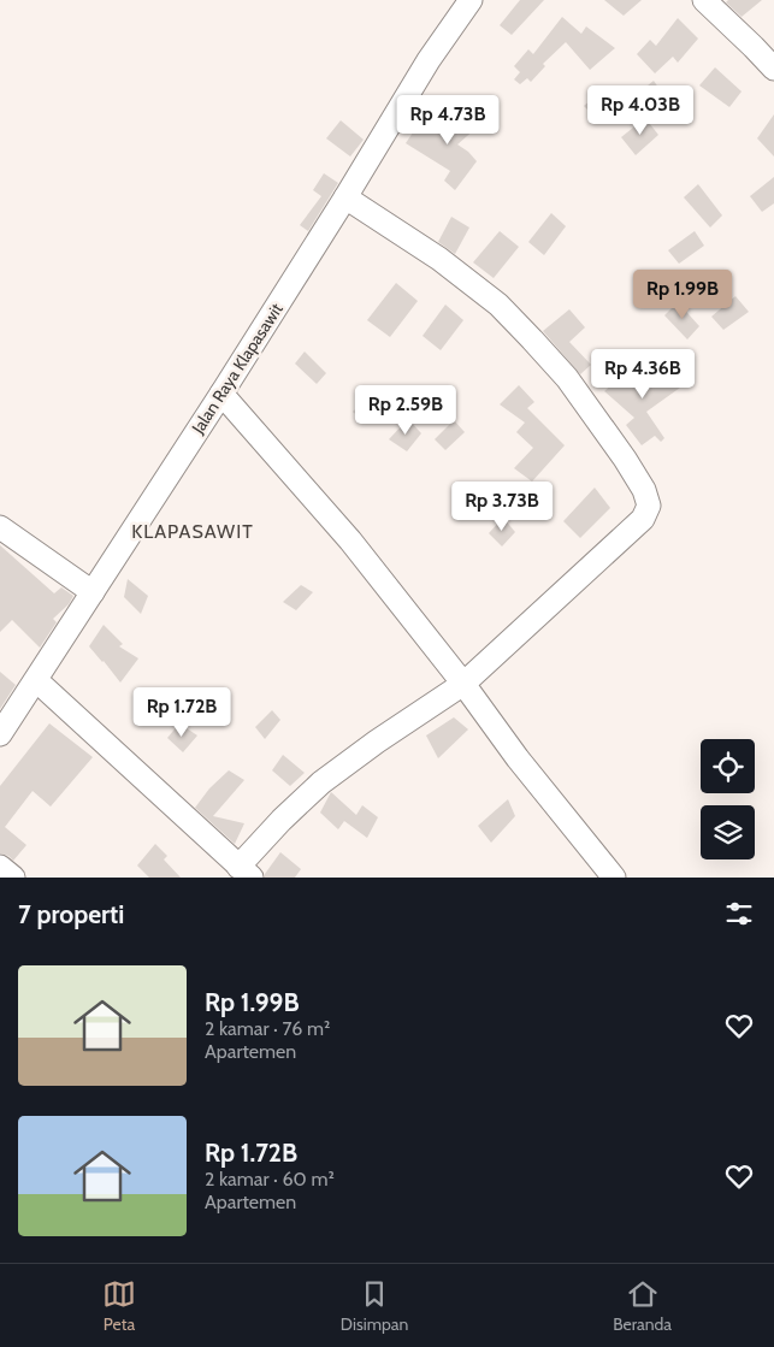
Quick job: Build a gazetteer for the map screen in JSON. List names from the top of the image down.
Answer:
{
  "streets": {
    "street": ["Jalan Raya Klapasawit"]
  },
  "districts": ["KLAPASAWIT"],
  "page": {
    "price": [
      "Rp 4.03B",
      "Rp 4.73B",
      "Rp 1.99B",
      "Rp 4.36B",
      "Rp 2.59B",
      "Rp 3.73B",
      "Rp 1.72B"
    ],
    "heading": "7 properti",
    "list": [
      {
        "name": "Rp 1.99B",
        "note": "2 kamar · 76 m² · Apartemen"
      },
      {
        "name": "Rp 1.72B",
        "note": "2 kamar · 60 m² · Apartemen"
      }
    ],
    "tabs": ["Peta", "Disimpan", "Beranda"]
  }
}
